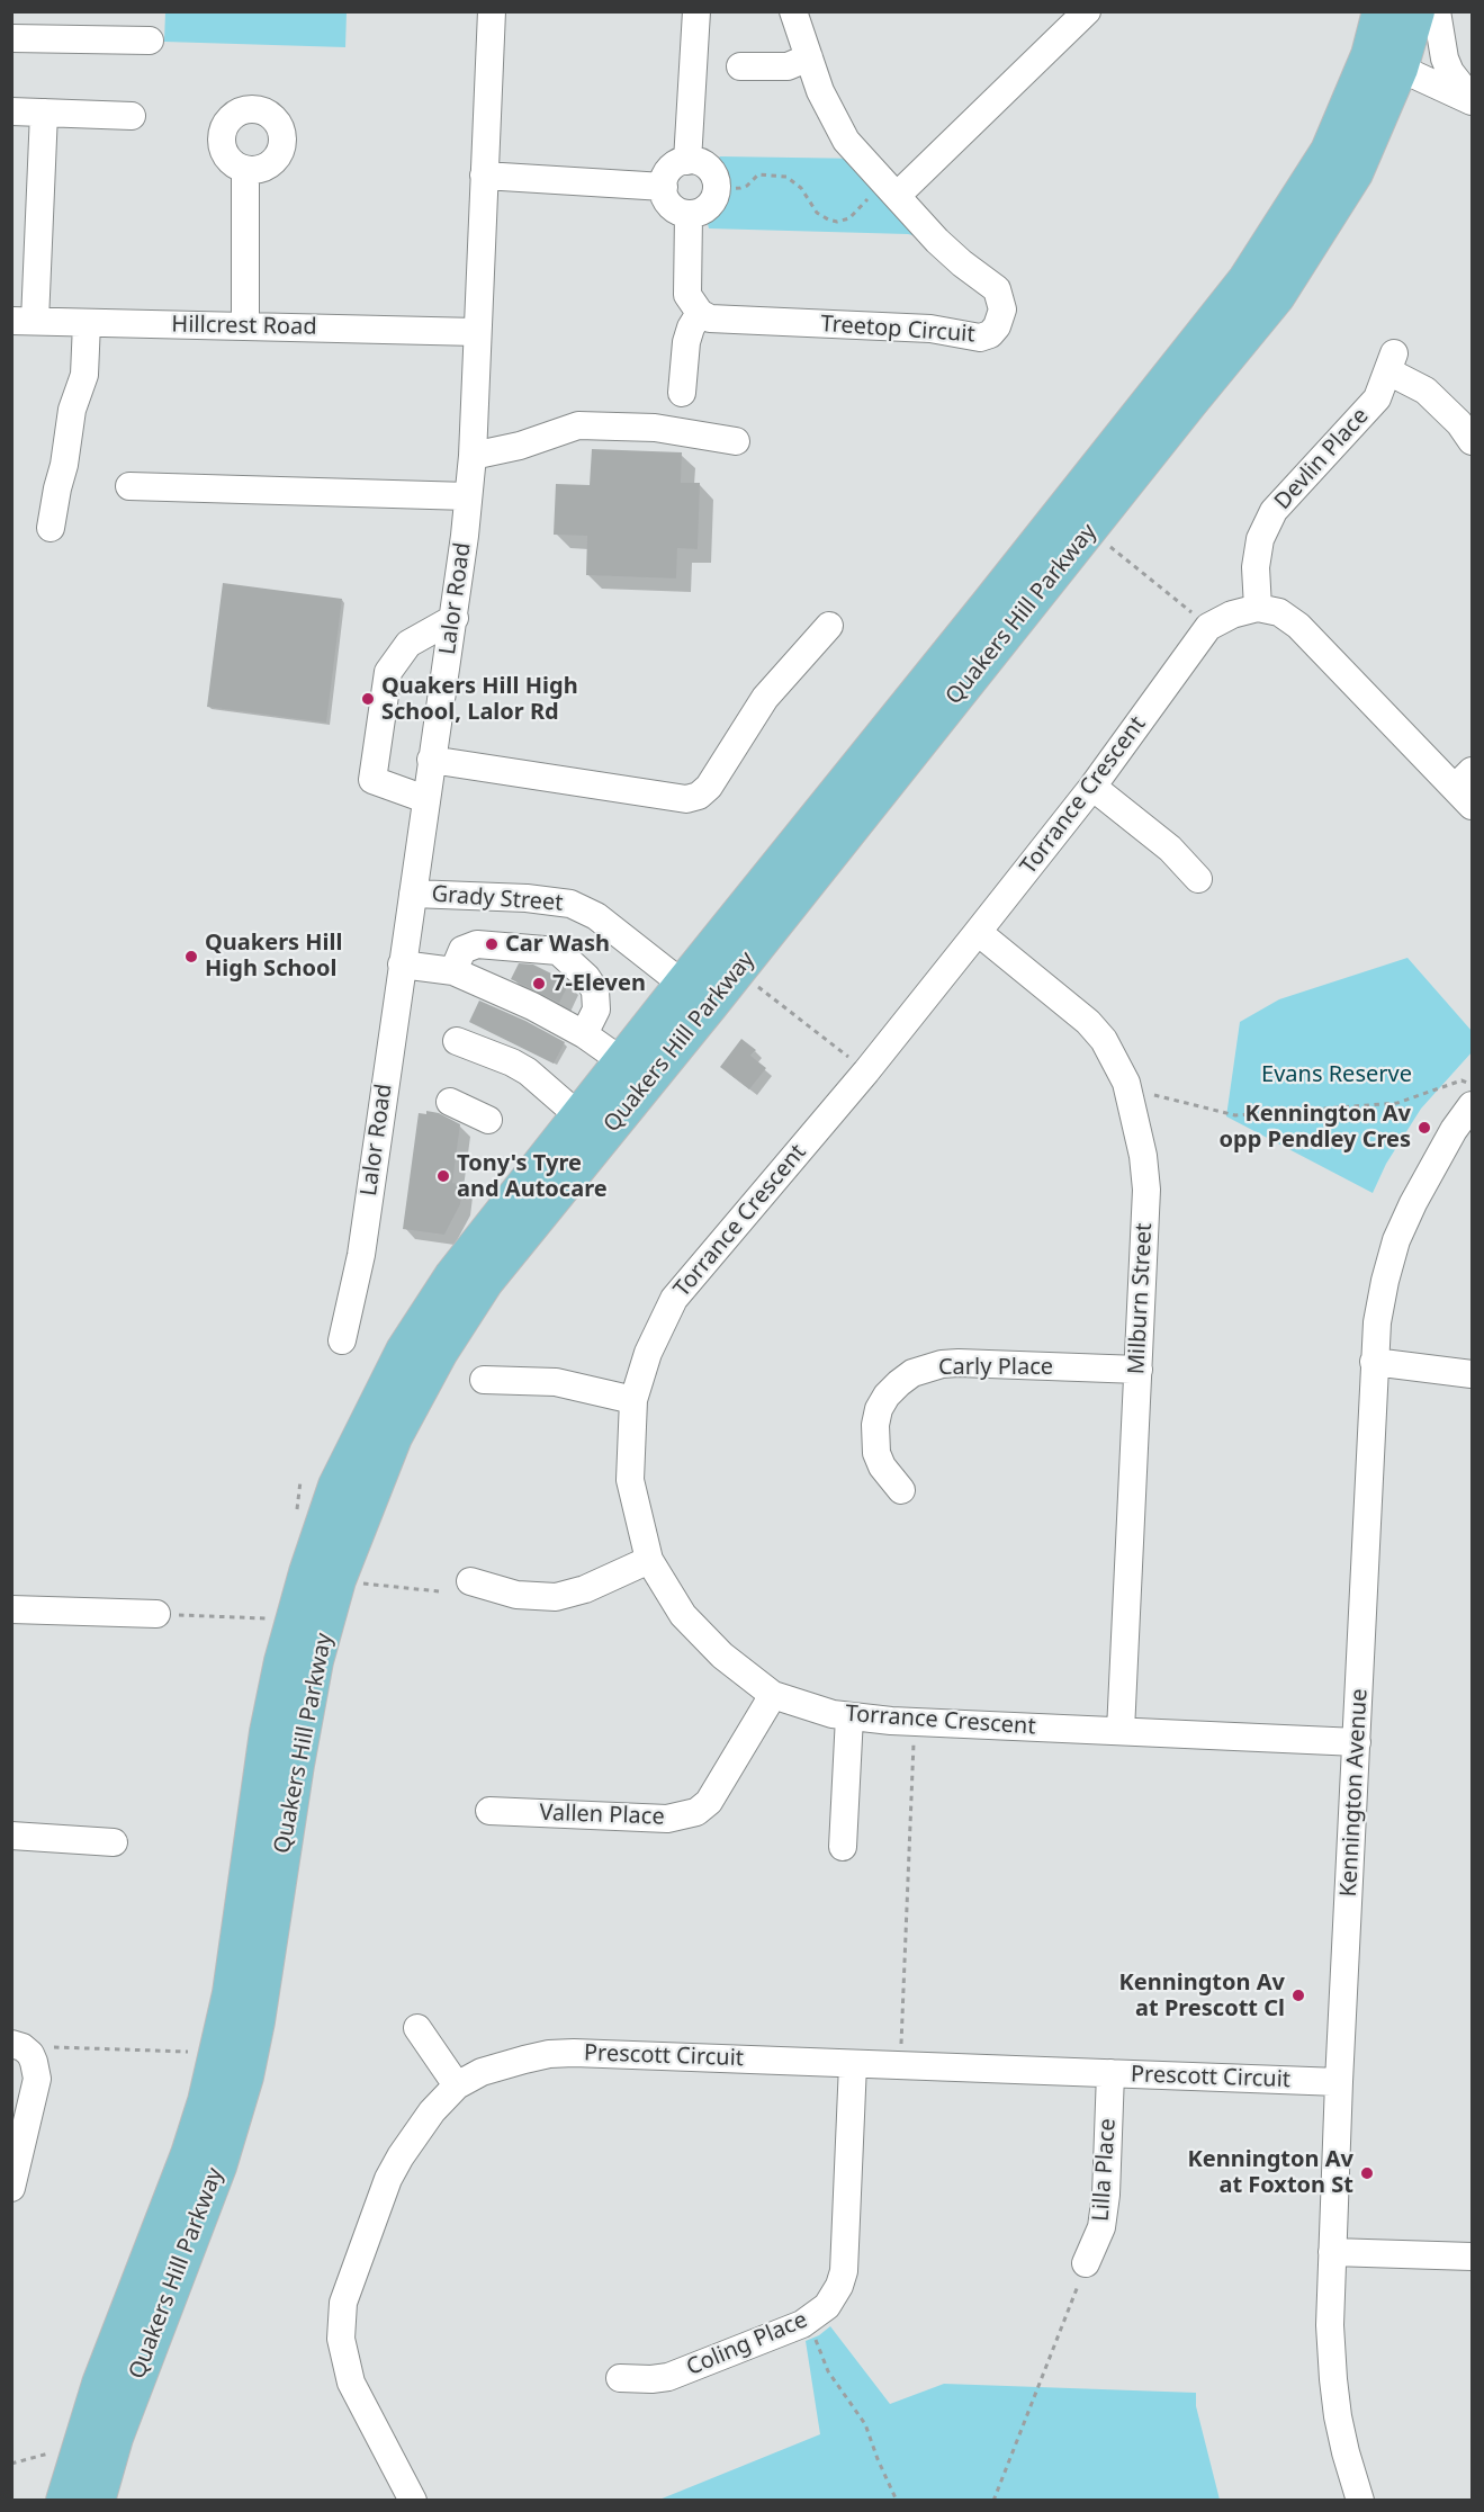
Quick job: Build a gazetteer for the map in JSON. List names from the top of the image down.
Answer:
{
  "streets": {
    "main road": ["Quakers Hill Parkway"],
    "street": [
      "Hillcrest Road",
      "Treetop Circuit",
      "Devlin Place",
      "Lalor Road",
      "Torrance Crescent",
      "Grady Street",
      "Milburn Street",
      "Carly Place",
      "Kennington Avenue",
      "Vallen Place",
      "Prescott Circuit",
      "Lilla Place",
      "Coling Place"
    ]
  },
  "crossings": [
    ["Hillcrest Road", "Lalor Road"],
    ["Devlin Place", "Torrance Crescent"],
    ["Lalor Road", "Grady Street"],
    ["Quakers Hill Parkway", "Grady Street"],
    ["Torrance Crescent", "Milburn Street"],
    ["Torrance Crescent", "Kennington Avenue"],
    ["Torrance Crescent", "Vallen Place"],
    ["Milburn Street", "Carly Place"],
    ["Kennington Avenue", "Prescott Circuit"],
    ["Prescott Circuit", "Lilla Place"],
    ["Prescott Circuit", "Coling Place"]
  ],
  "parks": ["Evans Reserve"],
  "places": [
    "Quakers Hill High School, Lalor Rd",
    "Car Wash",
    "Quakers Hill High School",
    "7-Eleven",
    "Kennington Av opp Pendley Cres",
    "Tony's Tyre and Autocare",
    "Kennington Av at Prescott Cl",
    "Kennington Av at Foxton St"
  ]
}
